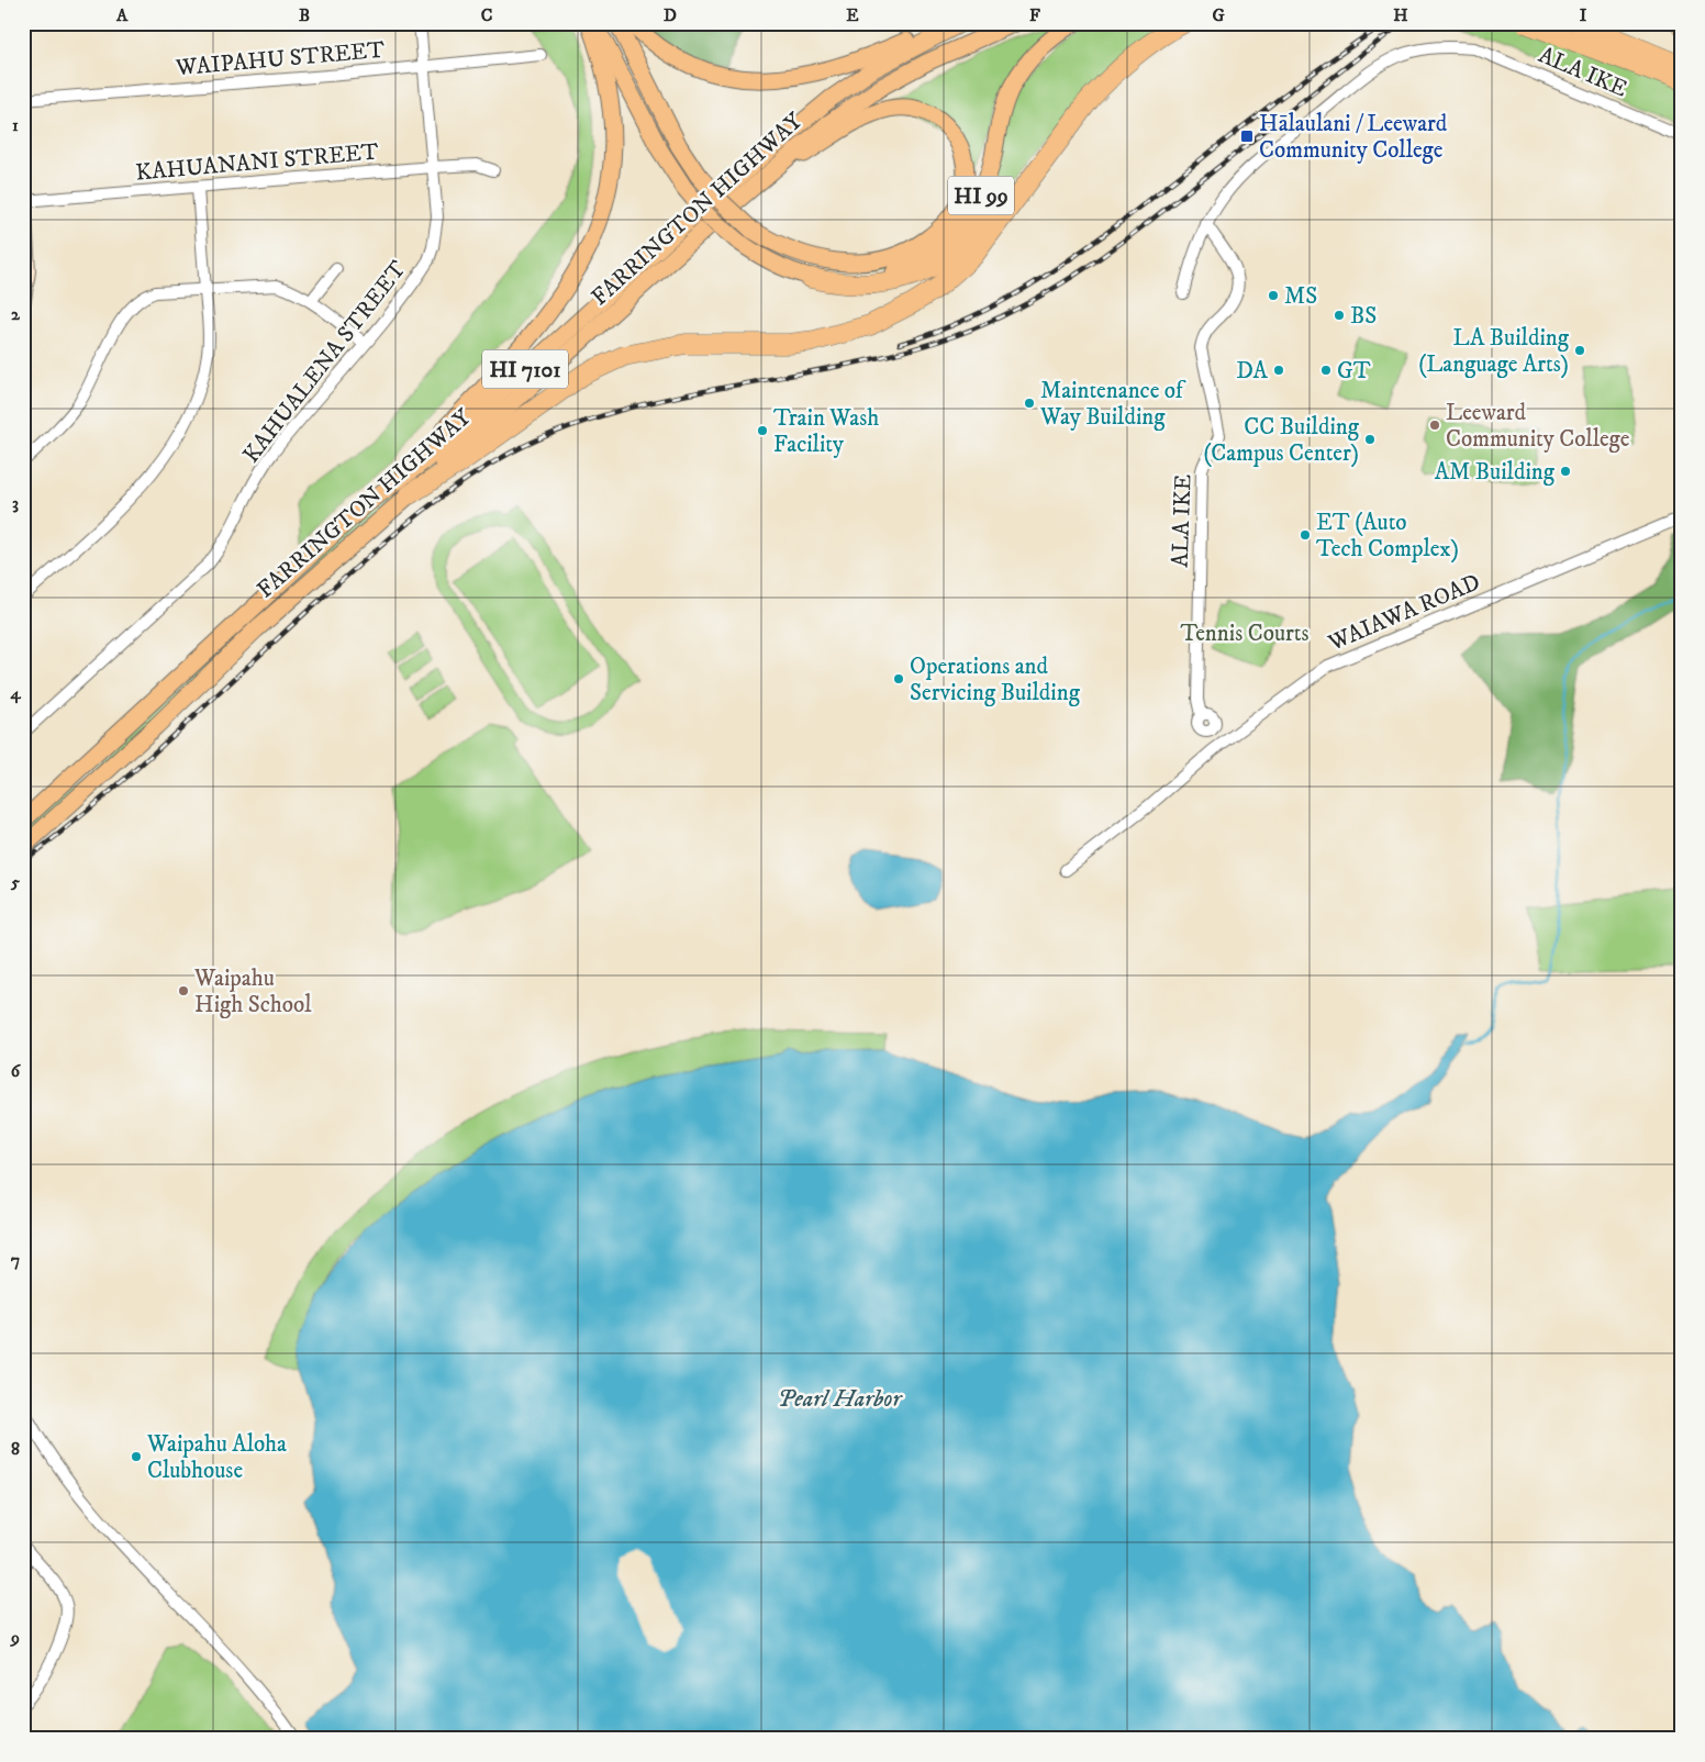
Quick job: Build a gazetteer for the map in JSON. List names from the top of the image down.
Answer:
{
  "streets": {
    "main road": ["HI 99", "FARRINGTON HIGHWAY", "HI 7101"],
    "street": [
      "WAIPAHU STREET",
      "ALA IKE",
      "KAHUANANI STREET",
      "KAHUALENA STREET",
      "WAIAWA ROAD"
    ]
  },
  "crossings": [
    ["WAIPAHU STREET", "KAHUALENA STREET"],
    ["KAHUANANI STREET", "KAHUALENA STREET"]
  ],
  "water": ["Pearl Harbor"],
  "parks": ["Tennis Courts"],
  "places": {
    "transit": ["Hālaulani / Leeward Community College"],
    "other": [
      "MS",
      "BS",
      "LA Building (Language Arts)",
      "DA",
      "GT",
      "Maintenance of Way Building",
      "Leeward Community College",
      "Train Wash Facility",
      "CC Building (Campus Center)",
      "AM Building",
      "ET (Auto Tech Complex)",
      "Operations and Servicing Building",
      "Waipahu High School",
      "Waipahu Aloha Clubhouse"
    ]
  },
  "grid": {
    "columns": [
      "A",
      "B",
      "C",
      "D",
      "E",
      "F",
      "G",
      "H",
      "I"
    ],
    "rows": [
      "1",
      "2",
      "3",
      "4",
      "5",
      "6",
      "7",
      "8",
      "9"
    ]
  }
}
